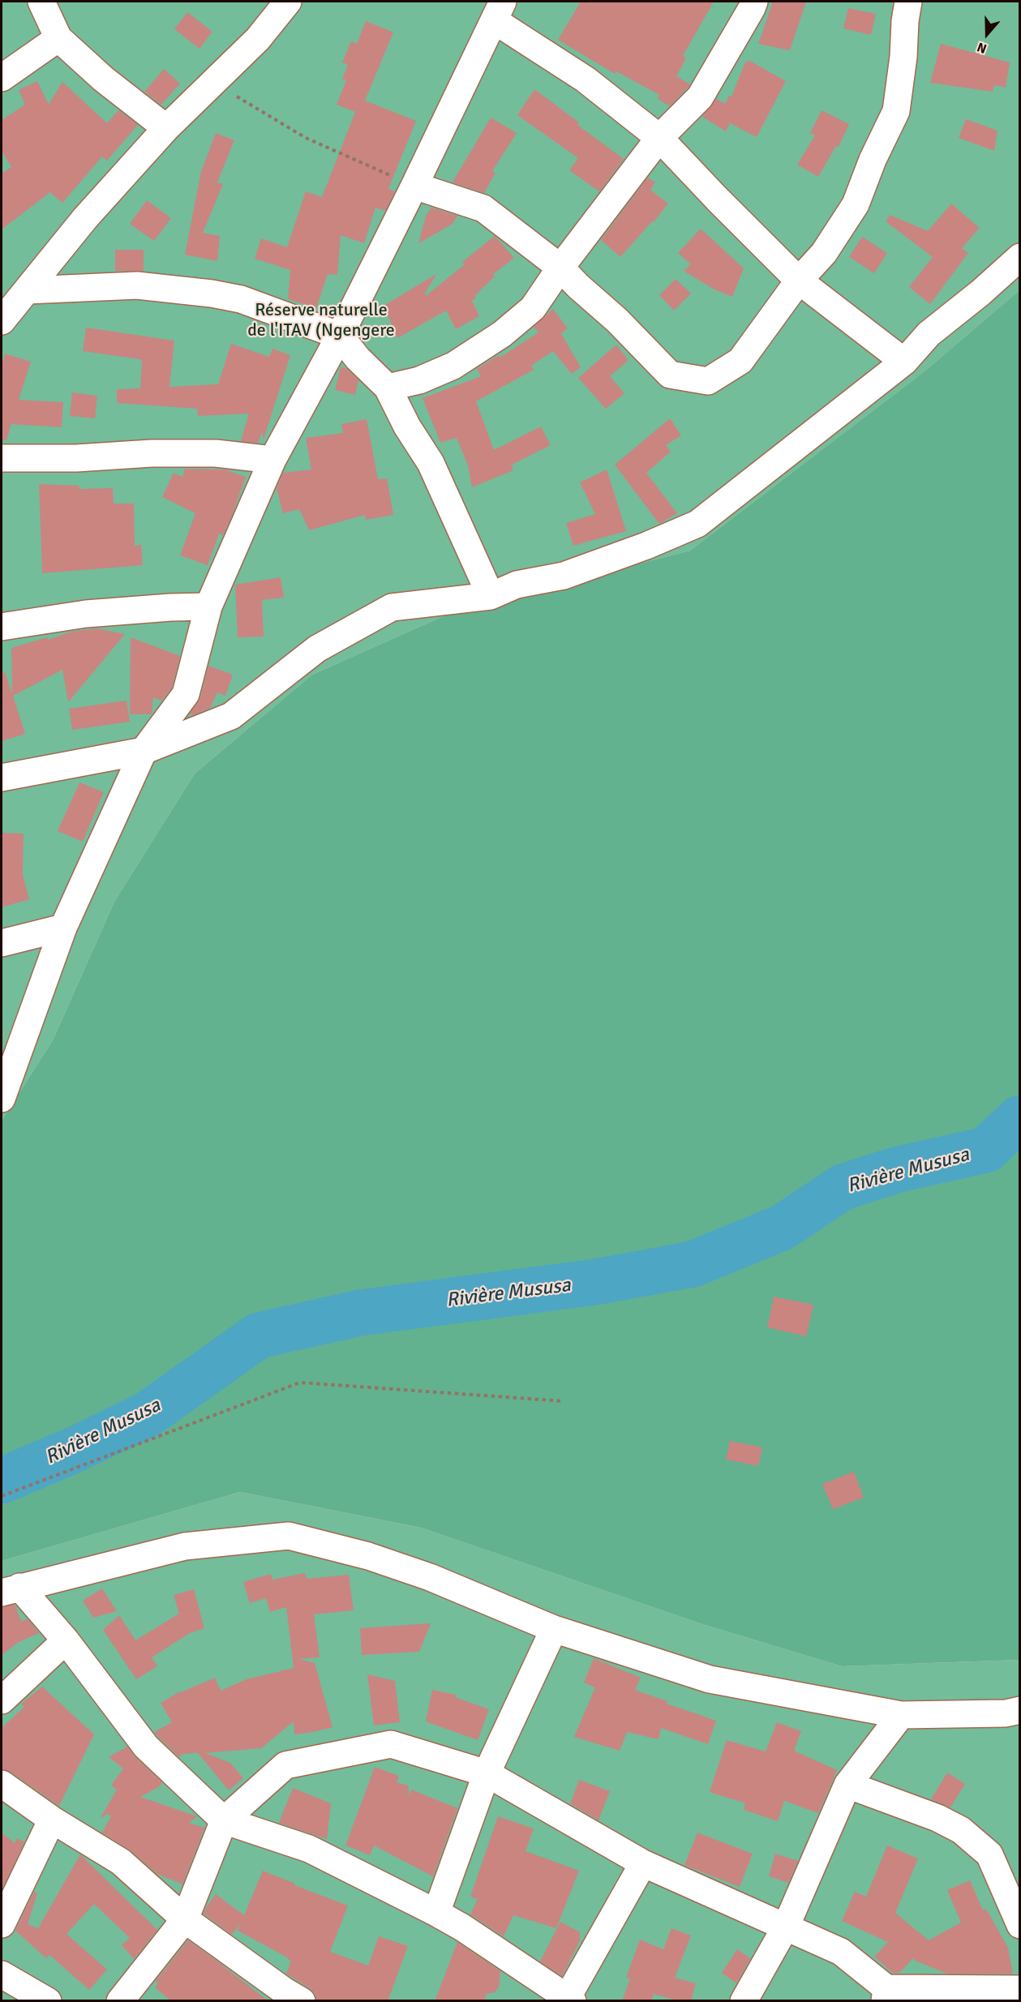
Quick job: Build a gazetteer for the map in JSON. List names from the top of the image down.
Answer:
{
  "water": ["Rivière Mususa"],
  "parks": ["Réserve naturelle de l'ITAV (Ngengere"],
  "north": "bottom"
}
